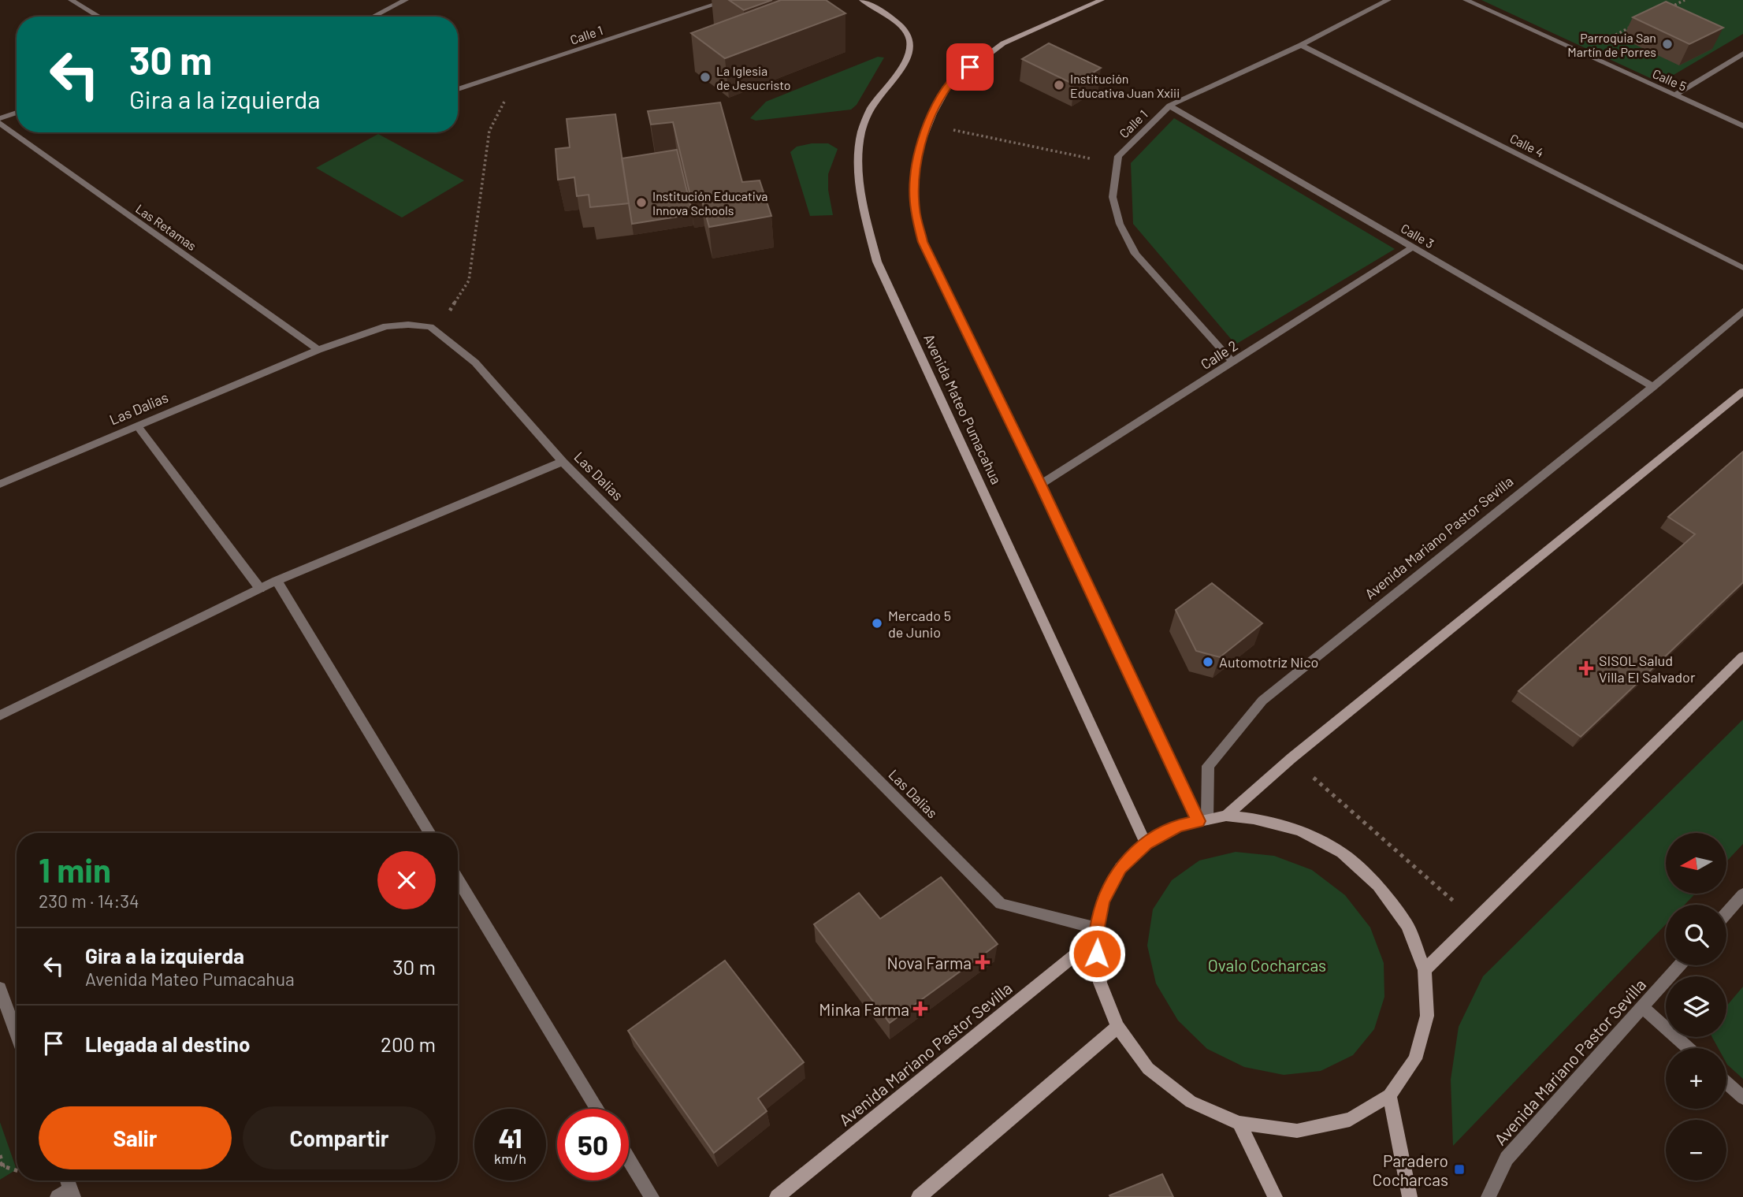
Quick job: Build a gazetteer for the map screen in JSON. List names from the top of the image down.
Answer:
{
  "streets": {
    "street": [
      "Calle 1",
      "Calle 5",
      "Calle 4",
      "Las Retamas",
      "Calle 3",
      "Calle 2",
      "Las Dalias",
      "Avenida Mateo Pumacahua",
      "Avenida Mariano Pastor Sevilla"
    ]
  },
  "crossings": [
    ["Calle 1", "Calle 4"],
    ["Calle 1", "Calle 3"],
    ["Calle 1", "Calle 2"],
    ["Las Retamas", "Las Dalias"],
    ["Calle 3", "Calle 2"],
    ["Calle 3", "Avenida Mariano Pastor Sevilla"],
    ["Las Dalias", "Avenida Mariano Pastor Sevilla"]
  ],
  "parks": ["Ovalo Cocharcas"],
  "places": {
    "other": [
      "Parroquia San Martín de Porres",
      "La Iglesia de Jesucristo",
      "Institución Educativa Juan Xxiii",
      "Institución Educativa Innova Schools",
      "Mercado 5 de Junio",
      "Automotriz Nico"
    ],
    "health": ["SISOL Salud Villa El Salvador", "Nova Farma", "Minka Farma"],
    "transit": ["Paradero Cocharcas"]
  },
  "north": "left",
  "page": {
    "turn": ["30 m", "Gira a la izquierda"],
    "map_buttons": ["+", "−"],
    "heading": ["1 min", "230 m · 14:34"],
    "list": [
      {
        "name": "Gira a la izquierda",
        "note": "Avenida Mateo Pumacahua",
        "value": "30 m"
      },
      {
        "name": "Llegada al destino",
        "value": "200 m"
      }
    ],
    "buttons": ["Salir", "Compartir"],
    "speed": "41 km/h",
    "limit": "50"
  }
}
